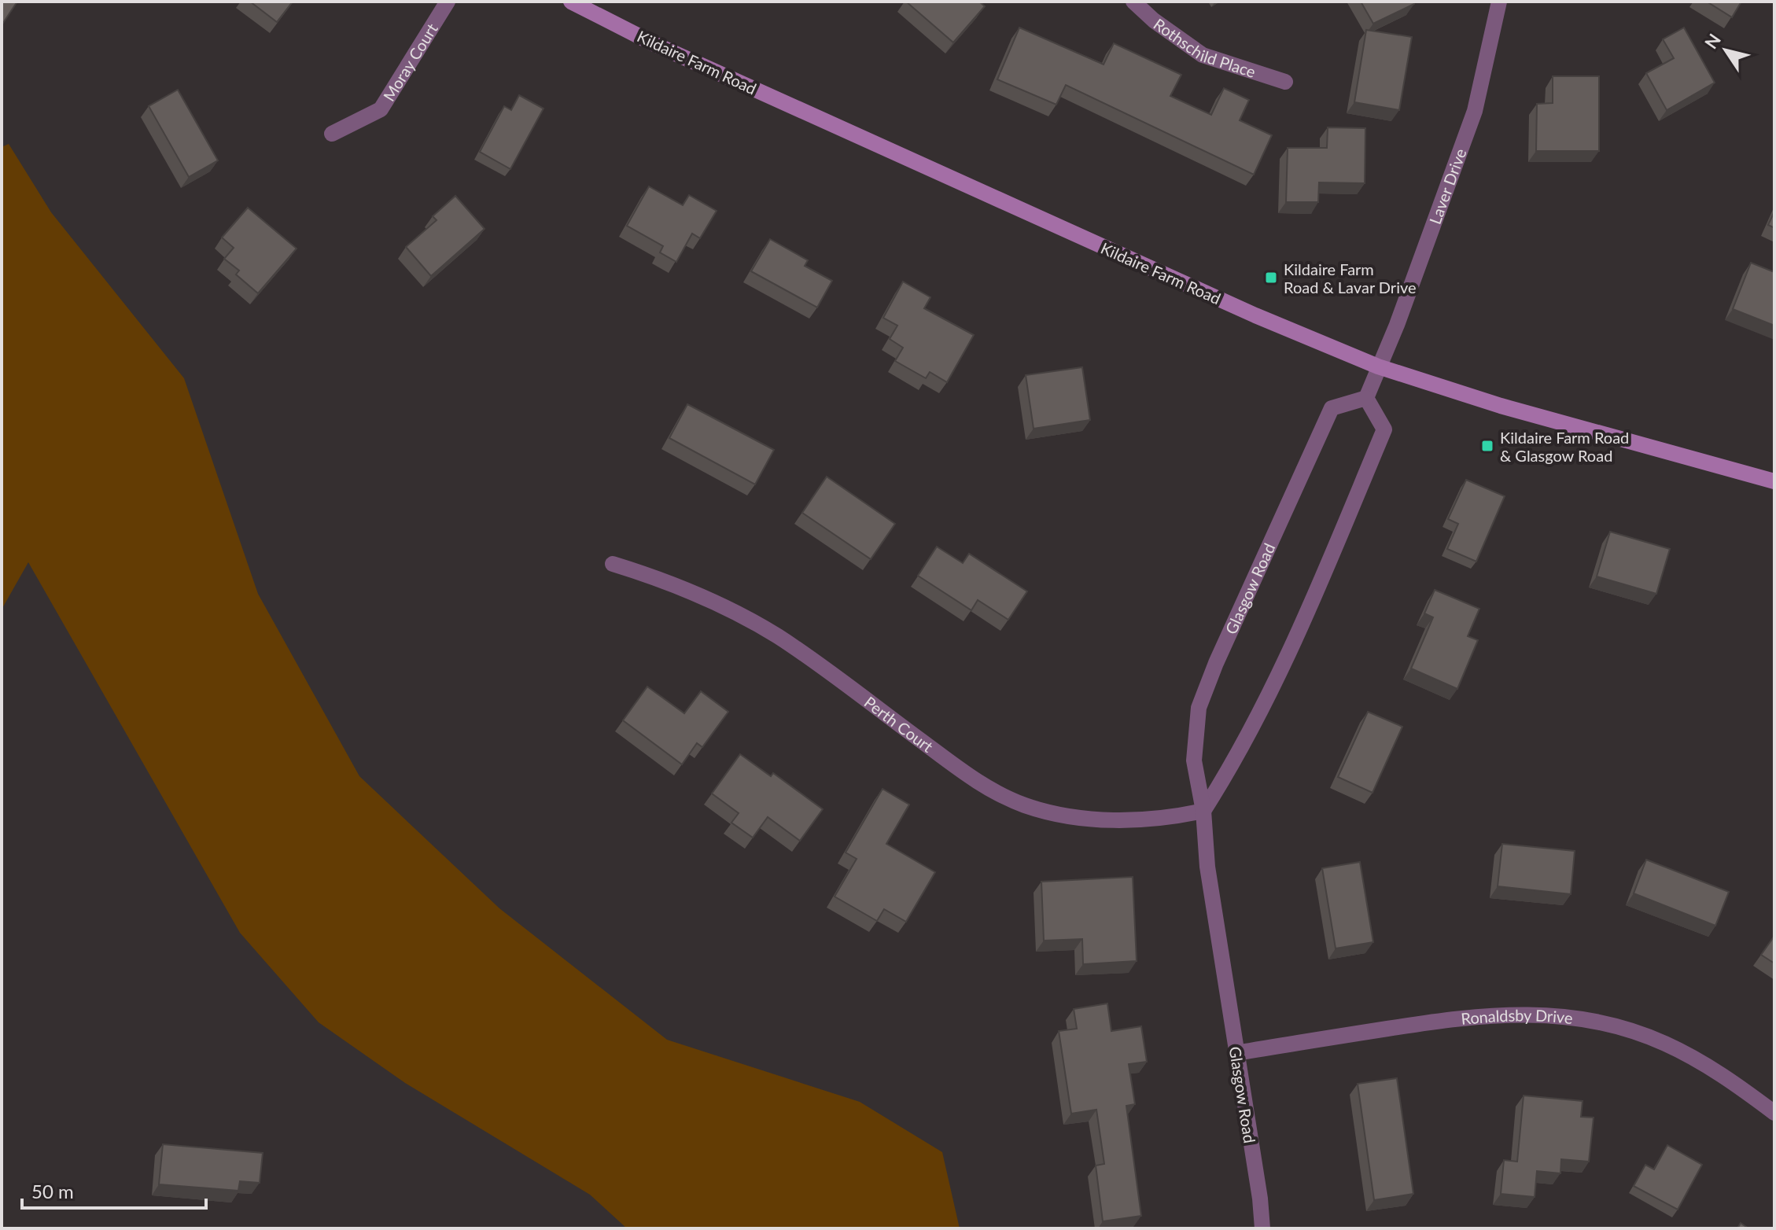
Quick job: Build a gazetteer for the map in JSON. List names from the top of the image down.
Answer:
{
  "streets": {
    "main road": ["Kildaire Farm Road"],
    "street": [
      "Rothschild Place",
      "Moray Court",
      "Laver Drive",
      "Glasgow Road",
      "Perth Court",
      "Ronaldsby Drive"
    ]
  },
  "crossings": [
    ["Kildaire Farm Road", "Laver Drive"],
    ["Glasgow Road", "Perth Court"],
    ["Glasgow Road", "Ronaldsby Drive"]
  ],
  "places": {
    "transit": ["Kildaire Farm Road & Lavar Drive", "Kildaire Farm Road & Glasgow Road"]
  },
  "scale_bar": "50 m",
  "north": "top left"
}
